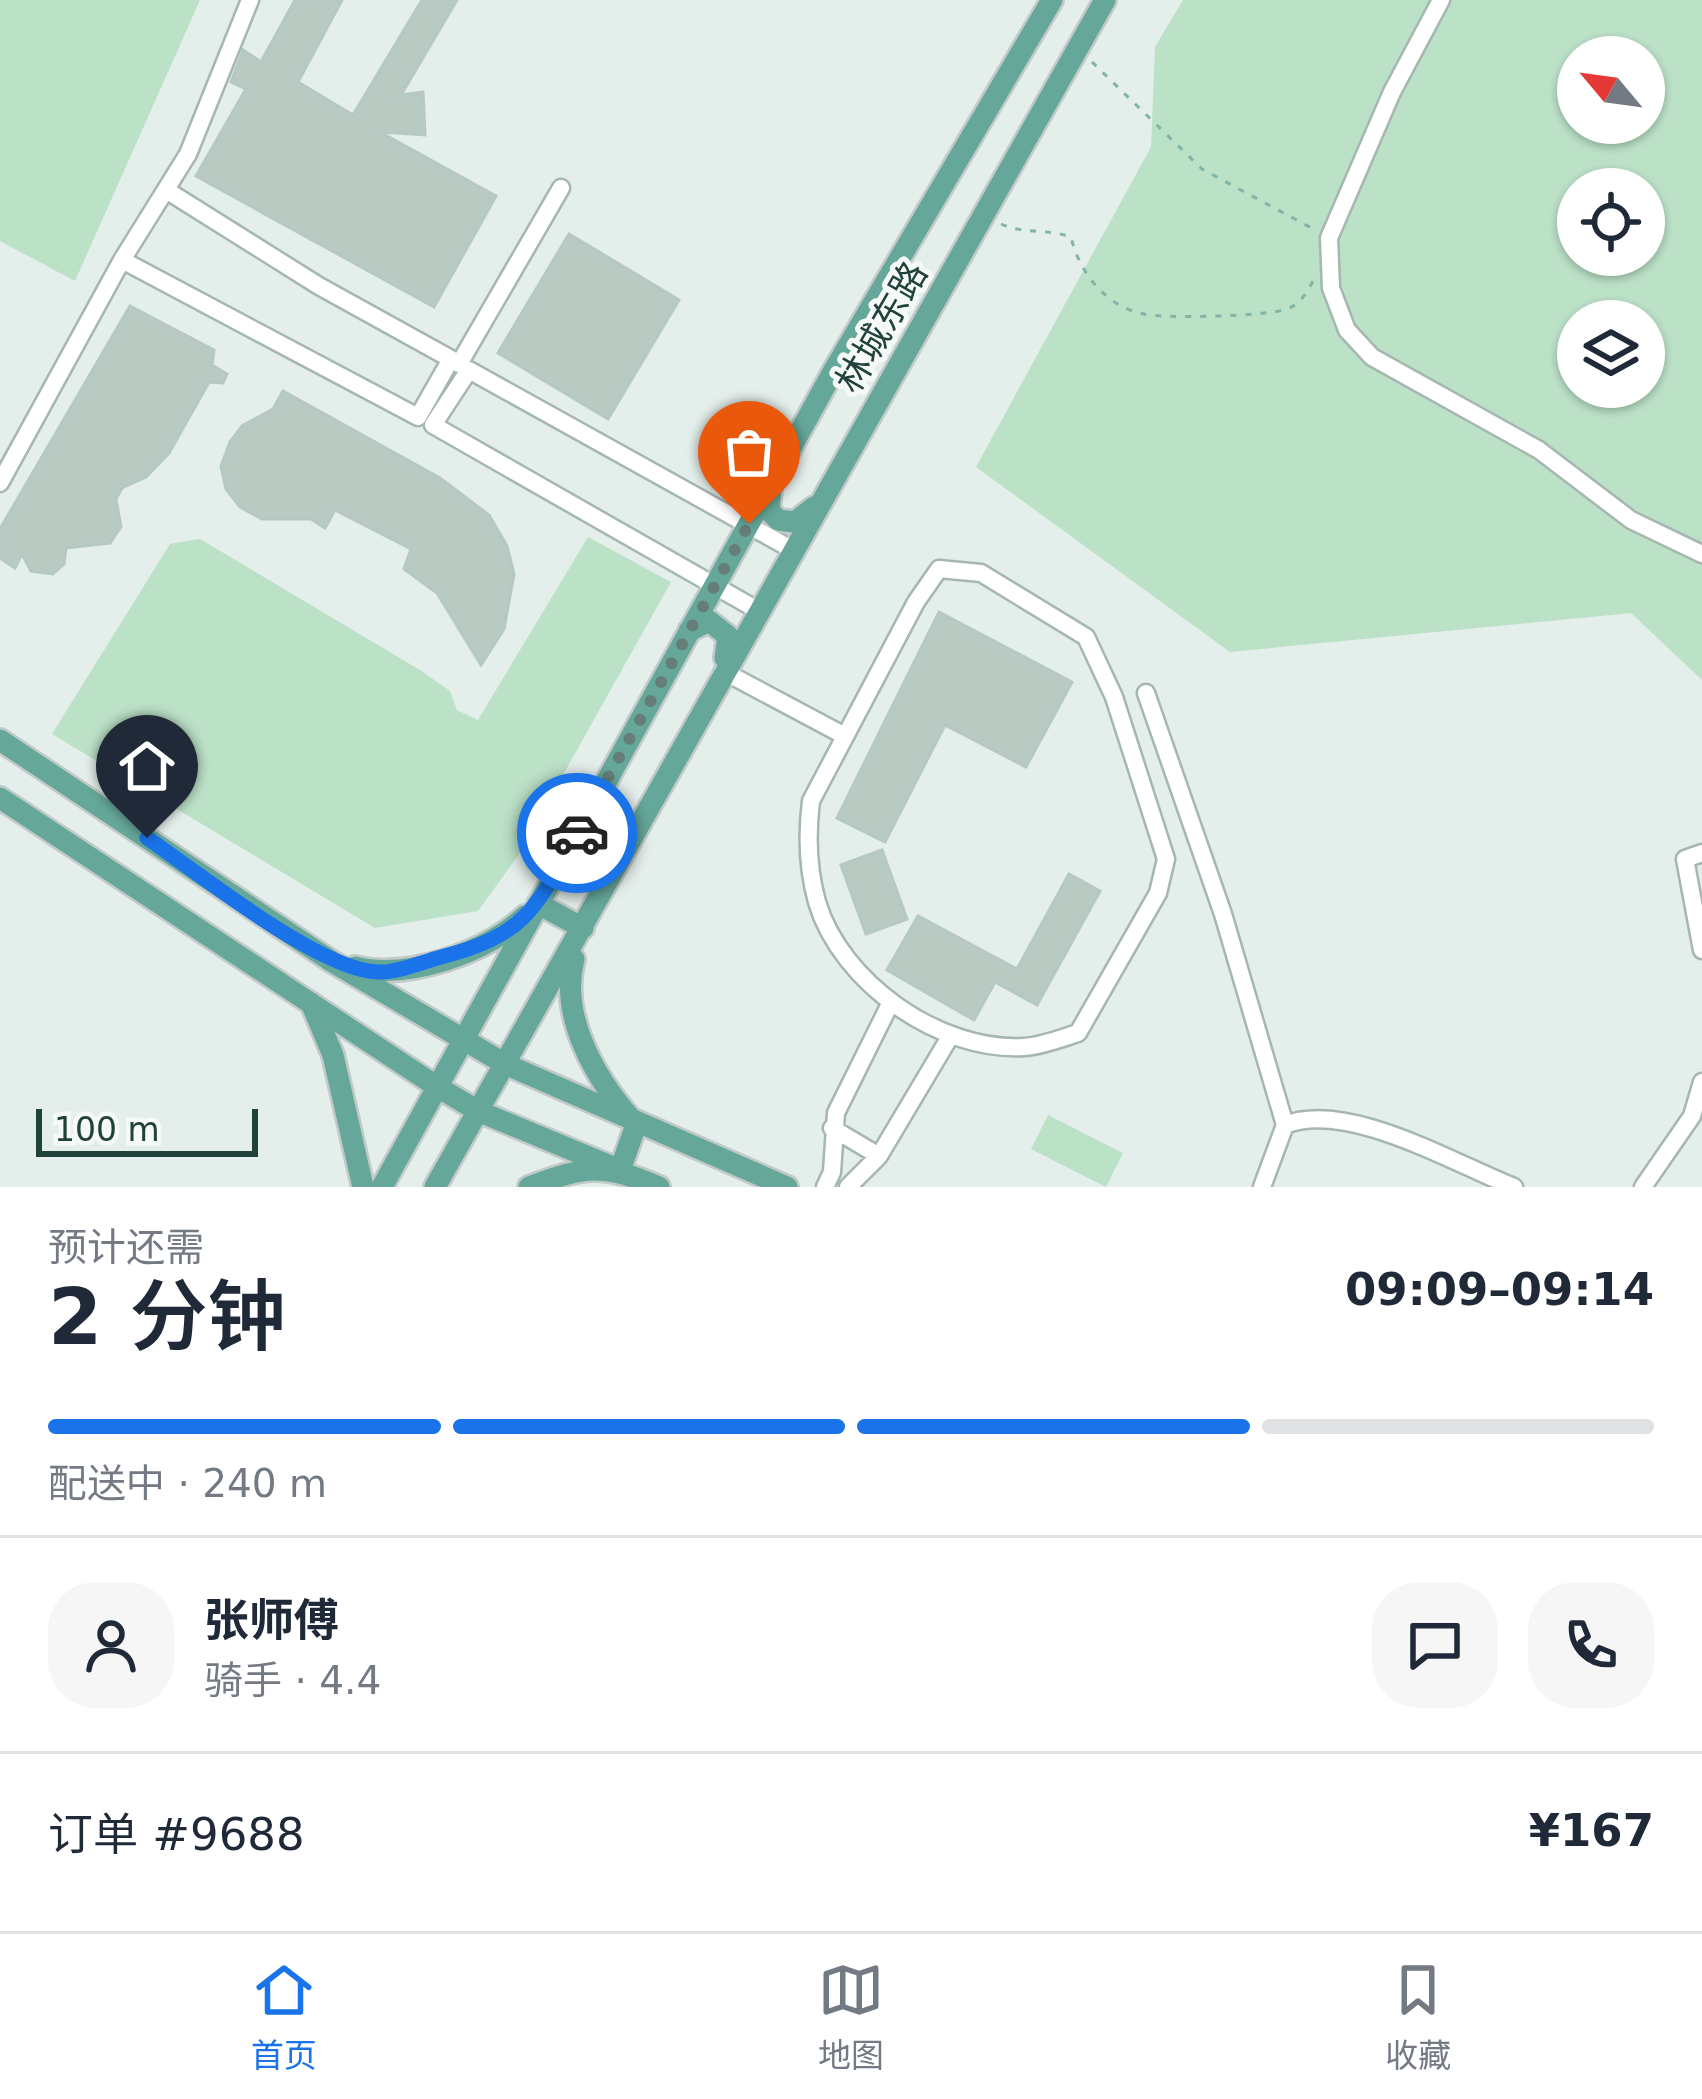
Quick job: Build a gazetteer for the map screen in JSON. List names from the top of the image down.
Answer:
{
  "streets": {
    "main road": ["林城东路"]
  },
  "scale_bar": "100 m",
  "north": "top left",
  "page": {
    "scale": "100 m",
    "heading": ["2 分钟", "预计还需", "09:09–09:14"],
    "panel": [
      "张师傅",
      "骑手 · 4.4",
      "订单 #9688",
      "¥167"
    ],
    "bar": "配送中 · 240 m",
    "tabs": ["首页", "地图", "收藏"]
  }
}
